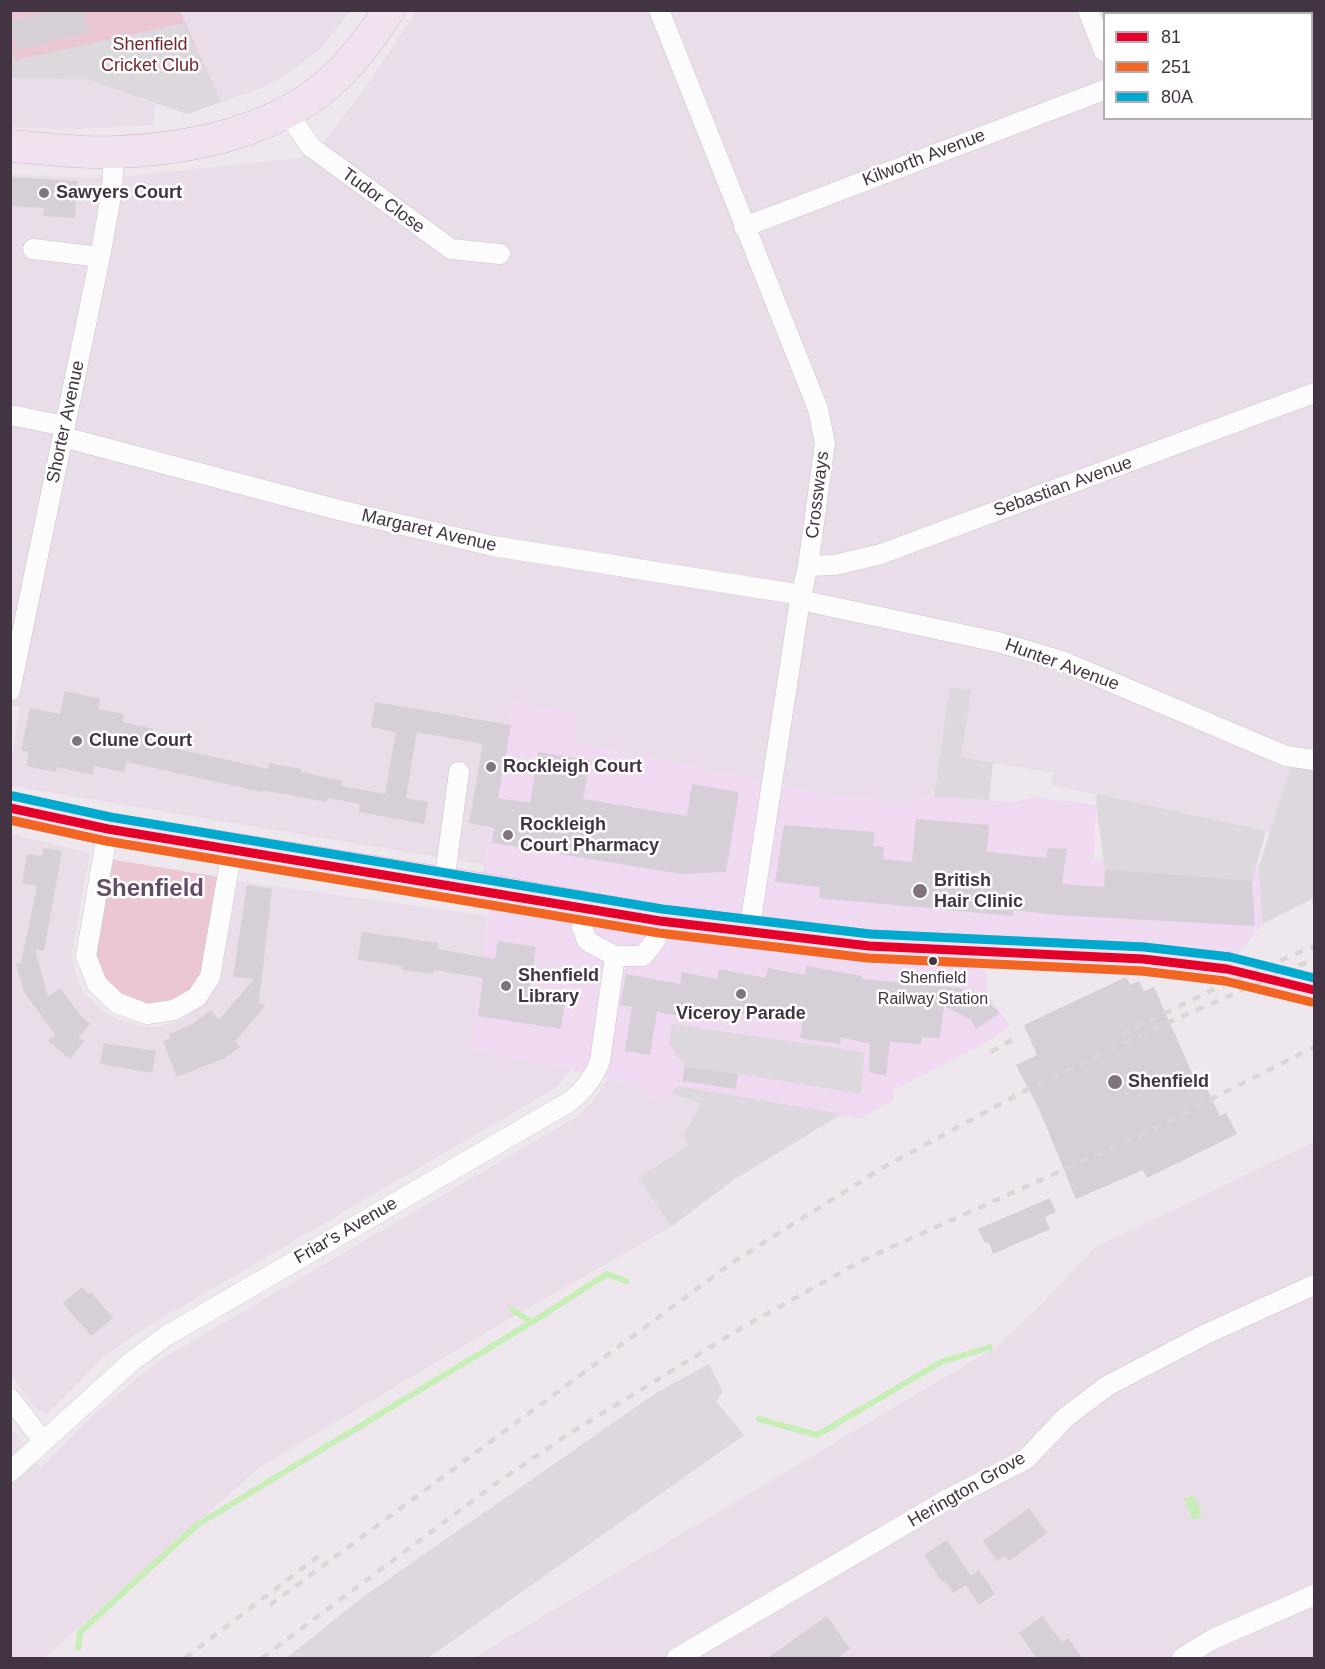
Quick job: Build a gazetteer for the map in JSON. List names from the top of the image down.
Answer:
{
  "streets": {
    "street": [
      "Kilworth Avenue",
      "Tudor Close",
      "Shorter Avenue",
      "Sebastian Avenue",
      "Crossways",
      "Margaret Avenue",
      "Hunter Avenue",
      "Friar's Avenue",
      "Herington Grove"
    ]
  },
  "crossings": [
    ["Kilworth Avenue", "Crossways"],
    ["Shorter Avenue", "Margaret Avenue"],
    ["Sebastian Avenue", "Crossways"],
    ["Crossways", "Margaret Avenue"],
    ["Crossways", "Hunter Avenue"],
    ["Margaret Avenue", "Hunter Avenue"]
  ],
  "districts": ["Shenfield"],
  "parks": ["Shenfield Cricket Club"],
  "places": [
    "Sawyers Court",
    "Clune Court",
    "Rockleigh Court",
    "Rockleigh Court Pharmacy",
    "British Hair Clinic",
    "Shenfield Railway Station",
    "Shenfield Library",
    "Viceroy Parade",
    "Shenfield"
  ],
  "lines": ["transit line 80A", "transit line 81", "transit line 251"],
  "legend": ["81", "251", "80A"]
}
